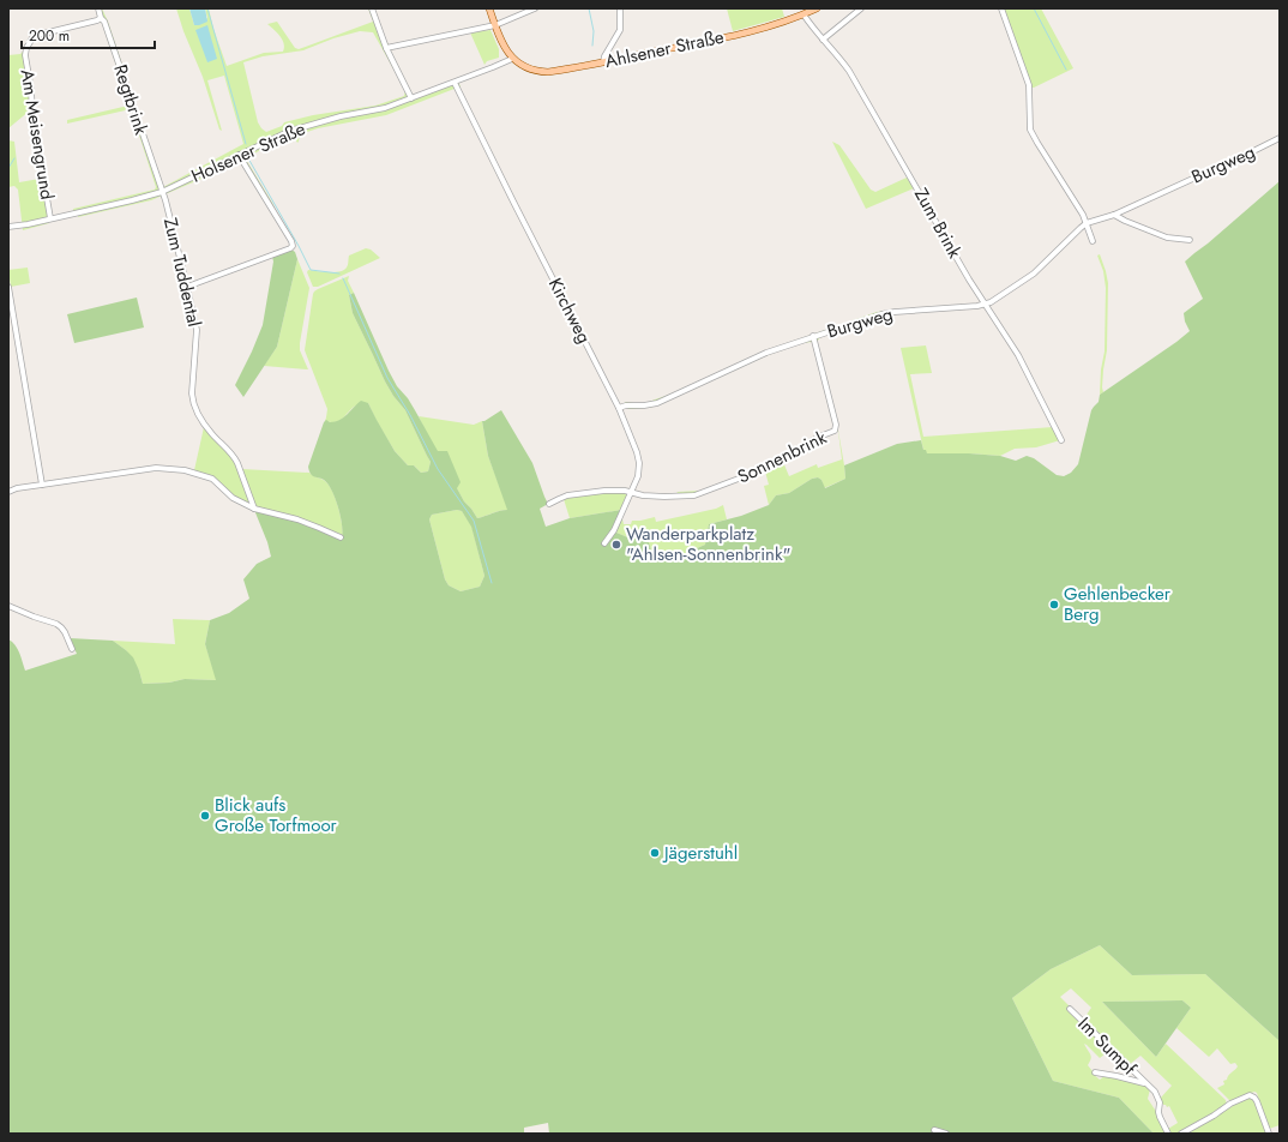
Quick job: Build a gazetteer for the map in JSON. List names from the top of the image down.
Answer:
{
  "streets": {
    "main road": ["Ahlsener Straße"],
    "street": [
      "Regtbrink",
      "Am Meisengrund",
      "Holsener Straße",
      "Burgweg",
      "Zum Brink",
      "Zum Tuddental",
      "Kirchweg",
      "Sonnenbrink",
      "Im Sumpf"
    ]
  },
  "crossings": [
    ["Ahlsener Straße", "Holsener Straße"],
    ["Ahlsener Straße", "Zum Brink"],
    ["Regtbrink", "Am Meisengrund"],
    ["Regtbrink", "Holsener Straße"],
    ["Regtbrink", "Zum Tuddental"],
    ["Am Meisengrund", "Holsener Straße"],
    ["Holsener Straße", "Zum Tuddental"],
    ["Holsener Straße", "Kirchweg"],
    ["Burgweg", "Zum Brink"],
    ["Burgweg", "Kirchweg"],
    ["Burgweg", "Sonnenbrink"],
    ["Kirchweg", "Sonnenbrink"]
  ],
  "places": [
    "Wanderparkplatz \"Ahlsen-Sonnenbrink\"",
    "Gehlenbecker Berg",
    "Blick aufs Große Torfmoor",
    "Jägerstuhl"
  ],
  "scale_bar": "200 m"
}
